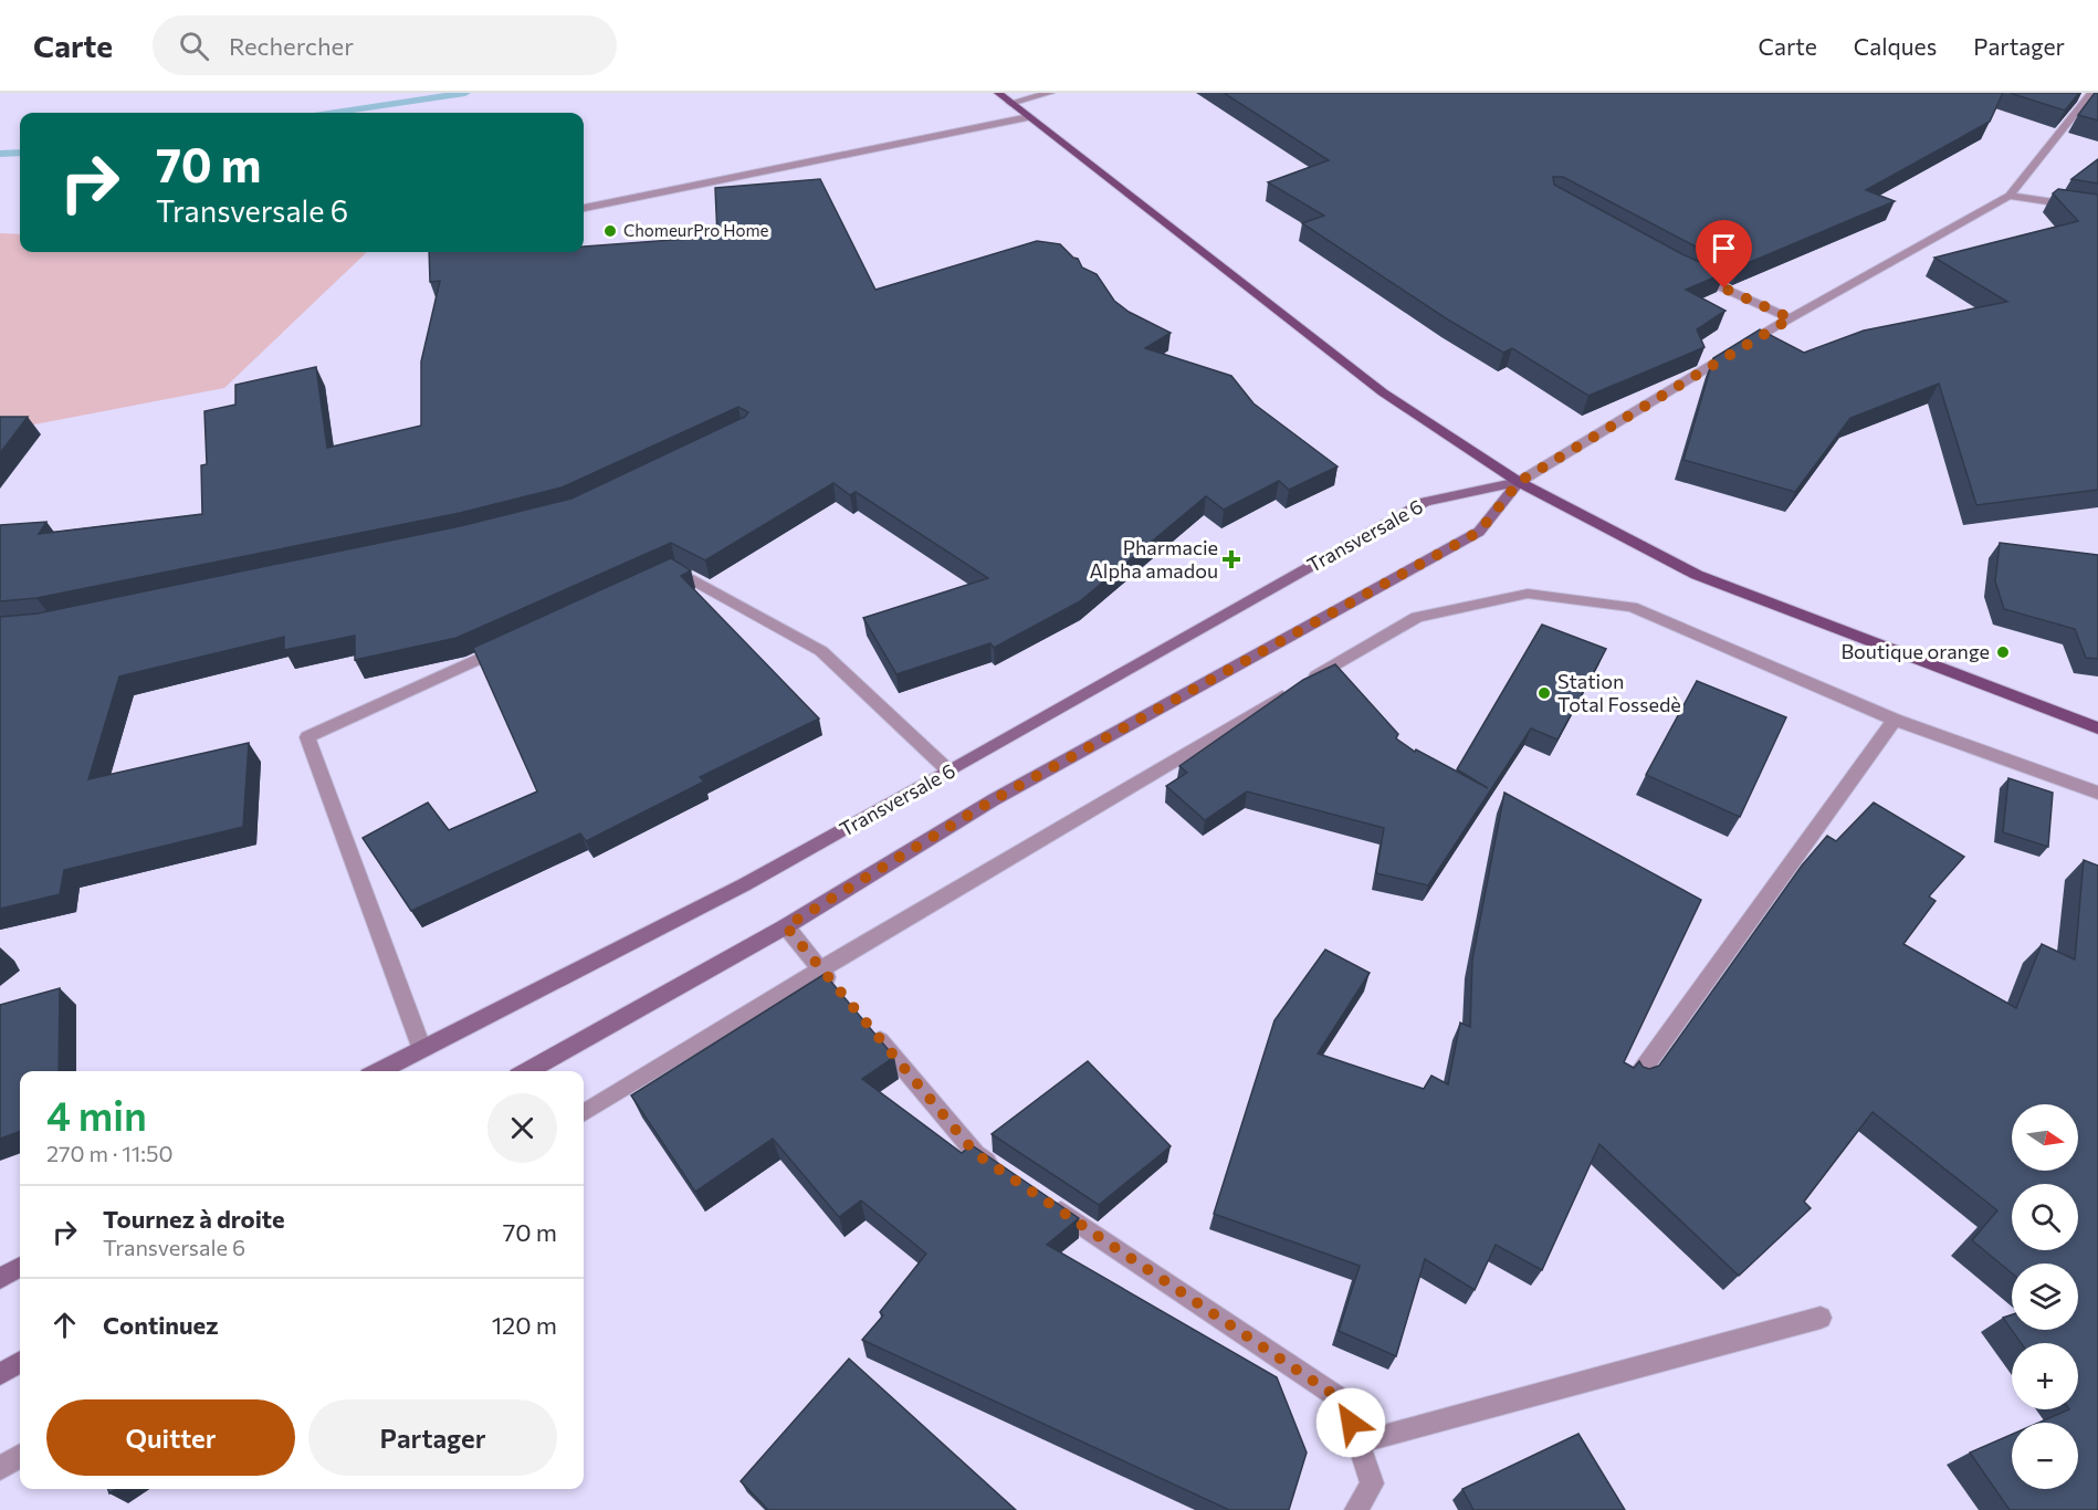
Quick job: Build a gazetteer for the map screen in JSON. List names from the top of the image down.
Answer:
{
  "streets": {
    "main road": ["Transversale 6"]
  },
  "places": {
    "other": ["ChomeurPro Home", "Boutique orange", "Station Total Fossedè"],
    "health": ["Pharmacie Alpha amadou"]
  },
  "north": "right",
  "page": {
    "header": "Carte",
    "search": "Rechercher",
    "nav": ["Carte", "Calques", "Partager"],
    "turn": ["70 m", "Transversale 6"],
    "heading": ["4 min", "270 m · 11:50"],
    "map_buttons": ["+", "−"],
    "list": [
      {
        "name": "Tournez à droite",
        "note": "Transversale 6",
        "value": "70 m"
      },
      {
        "name": "Continuez",
        "value": "120 m"
      }
    ],
    "buttons": ["Quitter", "Partager"]
  }
}
